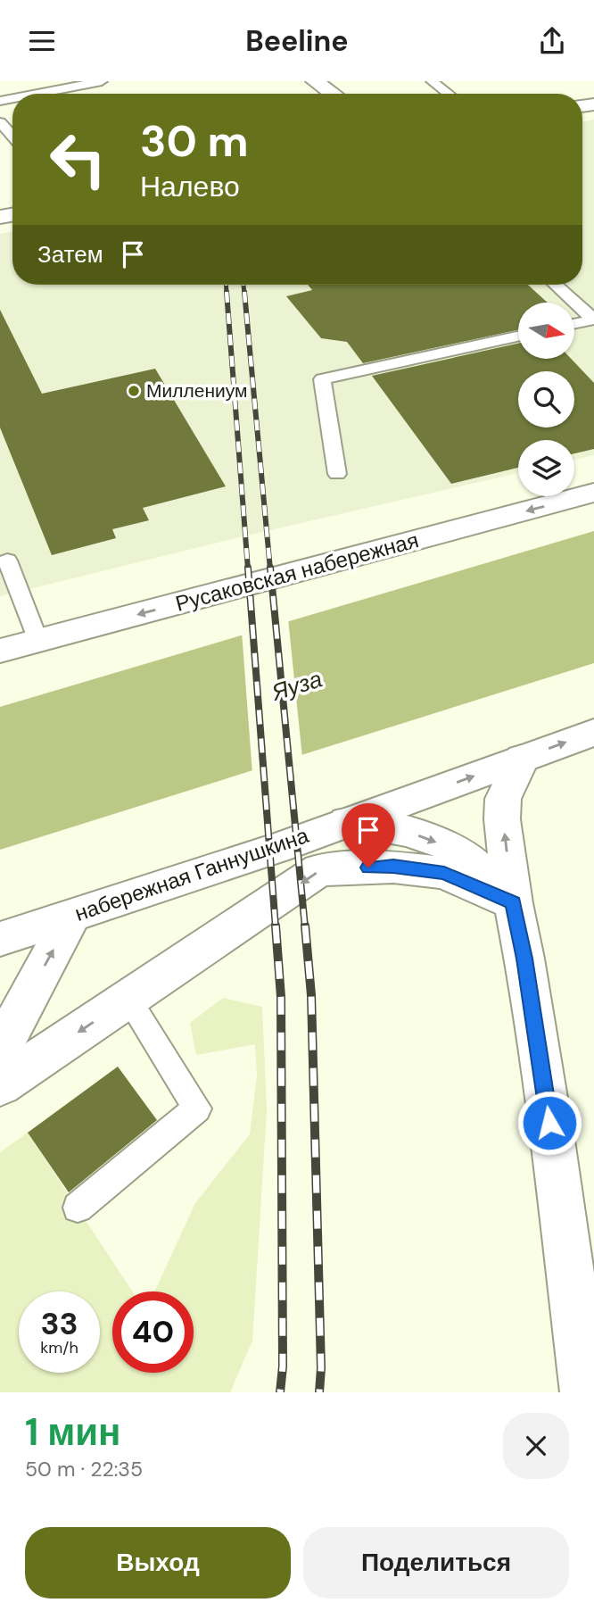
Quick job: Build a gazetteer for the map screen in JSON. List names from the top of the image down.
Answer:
{
  "streets": {
    "main road": ["Русаковская набережная", "набережная Ганнушкина"]
  },
  "one_way": ["Русаковская набережная"],
  "water": ["Яуза"],
  "places": ["Миллениум"],
  "north": "right",
  "page": {
    "header": "Beeline",
    "turn": ["30 m", "Налево"],
    "then": "Затем",
    "speed": "33 km/h",
    "limit": "40",
    "heading": ["1 мин", "50 m · 22:35"],
    "buttons": ["Выход", "Поделиться"]
  }
}
